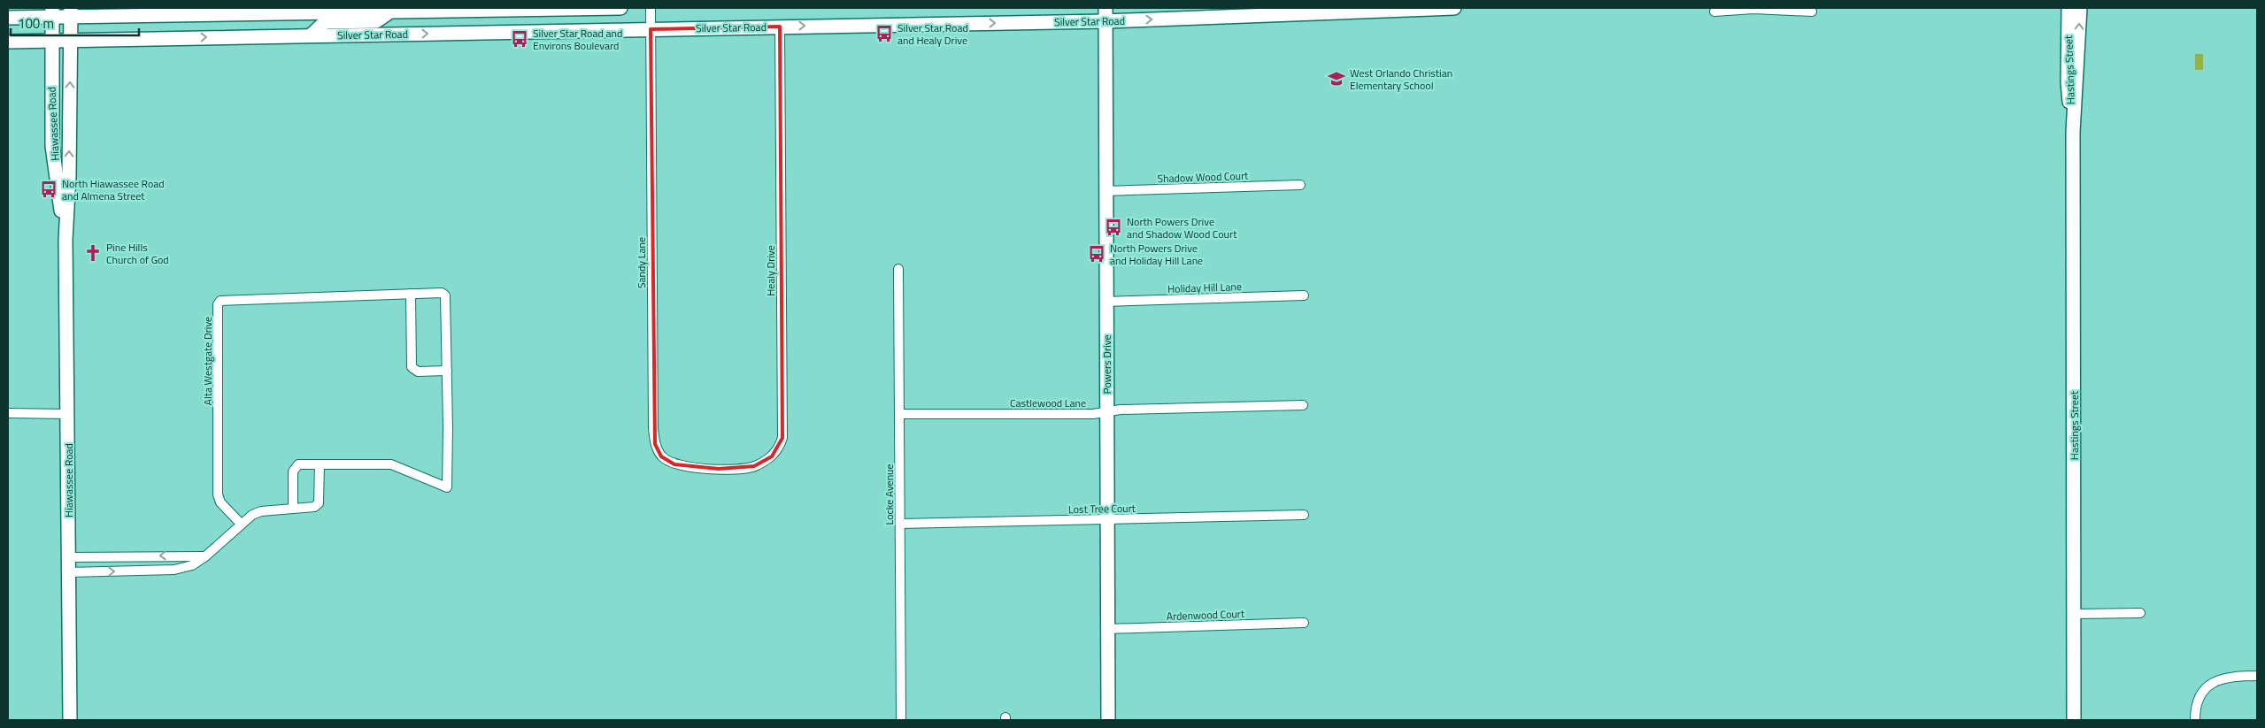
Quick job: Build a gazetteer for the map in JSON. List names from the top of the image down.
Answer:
{
  "streets": {
    "main road": [
      "Silver Star Road",
      "Hastings Street",
      "Hiawassee Road",
      "Powers Drive"
    ],
    "street": [
      "Shadow Wood Court",
      "Sandy Lane",
      "Healy Drive",
      "Holiday Hill Lane",
      "Alta Westgate Drive",
      "Castlewood Lane",
      "Locke Avenue",
      "Lost Tree Court",
      "Ardenwood Court"
    ]
  },
  "crossings": [
    ["Silver Star Road", "Hiawassee Road"],
    ["Silver Star Road", "Sandy Lane"],
    ["Silver Star Road", "Healy Drive"],
    ["Silver Star Road", "Powers Drive"],
    ["Shadow Wood Court", "Powers Drive"],
    ["Sandy Lane", "Healy Drive"],
    ["Holiday Hill Lane", "Powers Drive"],
    ["Powers Drive", "Castlewood Lane"],
    ["Powers Drive", "Lost Tree Court"],
    ["Powers Drive", "Ardenwood Court"],
    ["Castlewood Lane", "Locke Avenue"],
    ["Locke Avenue", "Lost Tree Court"]
  ],
  "places": {
    "bus stop": [
      "Silver Star Road and Healy Drive",
      "Silver Star Road and Environs Boulevard",
      "North Hiawassee Road and Almena Street",
      "North Powers Drive and Shadow Wood Court",
      "North Powers Drive and Holiday Hill Lane"
    ],
    "school or university": ["West Orlando Christian Elementary School"],
    "church": ["Pine Hills Church of God"]
  },
  "scale_bar": "100 m"
}
